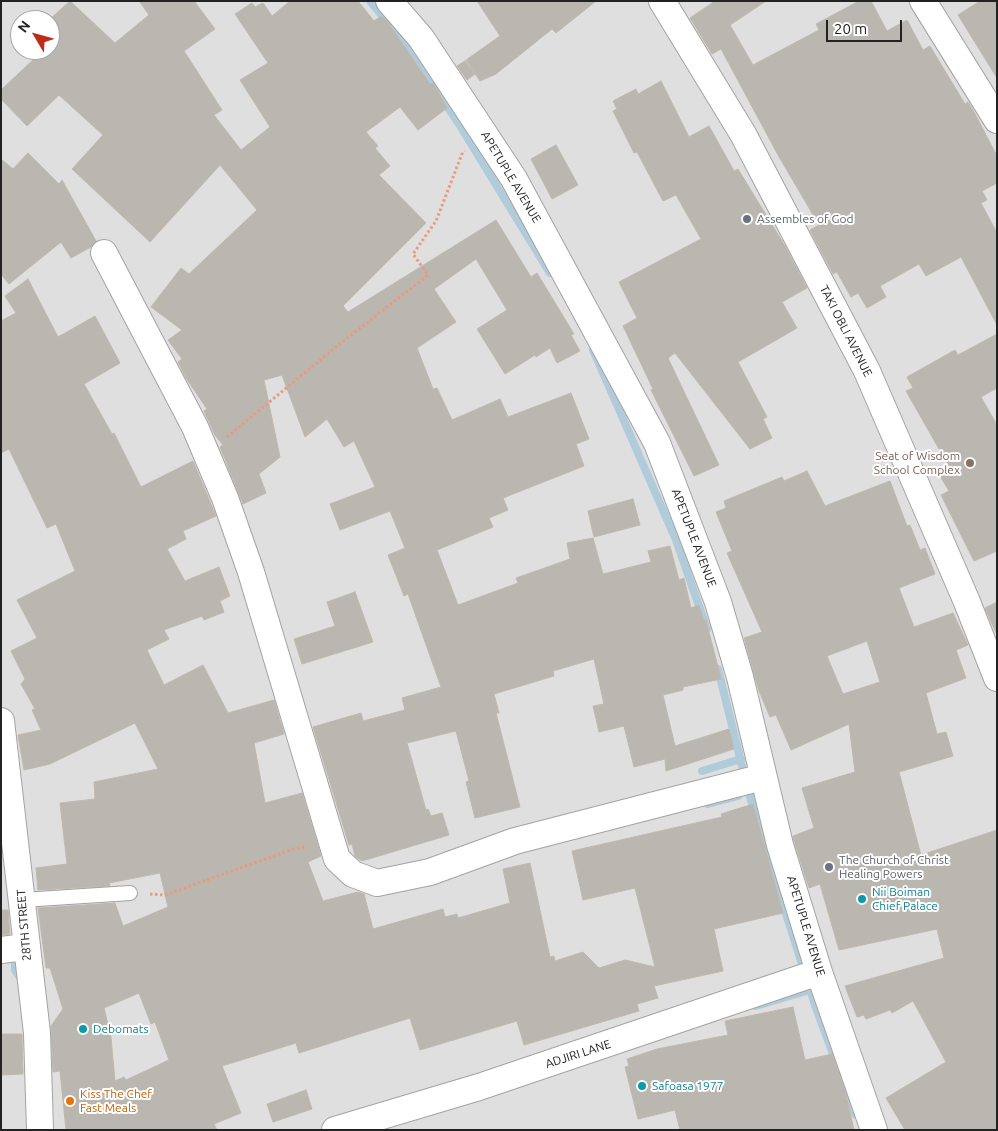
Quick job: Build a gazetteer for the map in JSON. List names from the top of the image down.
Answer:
{
  "streets": {
    "street": [
      "APETUPLE AVENUE",
      "TAKI OBLI AVENUE",
      "28TH STREET",
      "ADJIRI LANE"
    ]
  },
  "crossings": [
    ["APETUPLE AVENUE", "ADJIRI LANE"]
  ],
  "places": [
    "Assembles of God",
    "Seat of Wisdom School Complex",
    "The Church of Christ Healing Powers",
    "Nii Boiman Chief Palace",
    "Debomats",
    "Safoasa 1977",
    "Kiss The Chef Fast Meals"
  ],
  "scale_bar": "20 m",
  "north": "top left"
}
